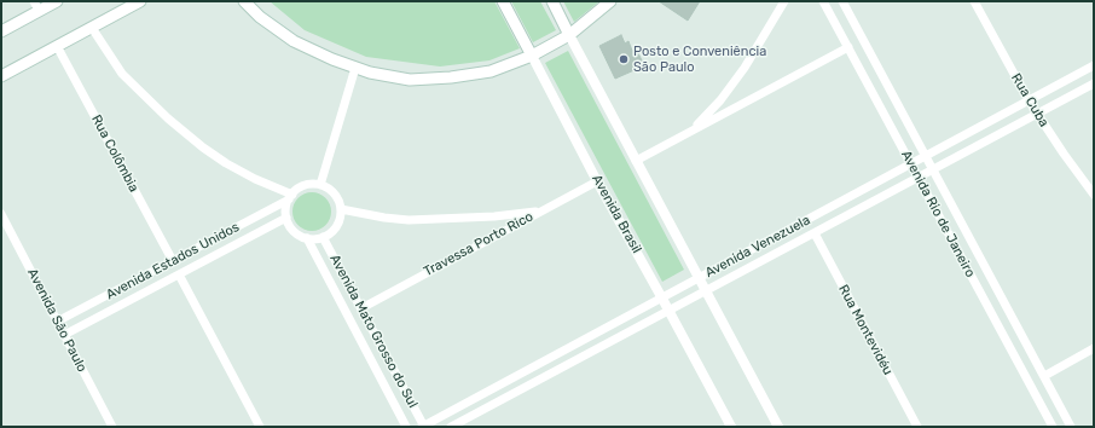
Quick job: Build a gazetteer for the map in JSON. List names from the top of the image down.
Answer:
{
  "streets": {
    "main road": ["Avenida Brasil"],
    "street": [
      "Rua Cuba",
      "Rua Colômbia",
      "Avenida Rio de Janeiro",
      "Travessa Porto Rico",
      "Avenida Venezuela",
      "Avenida Estados Unidos",
      "Avenida São Paulo",
      "Rua Montevidéu",
      "Avenida Mato Grosso do Sul"
    ]
  },
  "crossings": [
    ["Rua Cuba", "Avenida Venezuela"],
    ["Rua Colômbia", "Avenida Estados Unidos"],
    ["Avenida Brasil", "Travessa Porto Rico"],
    ["Avenida Brasil", "Avenida Venezuela"],
    ["Avenida Rio de Janeiro", "Avenida Venezuela"],
    ["Travessa Porto Rico", "Avenida Mato Grosso do Sul"],
    ["Avenida Venezuela", "Rua Montevidéu"],
    ["Avenida Venezuela", "Avenida Mato Grosso do Sul"],
    ["Avenida Estados Unidos", "Avenida São Paulo"],
    ["Avenida Estados Unidos", "Avenida Mato Grosso do Sul"]
  ],
  "places": ["Posto e Conveniência São Paulo"]
}
